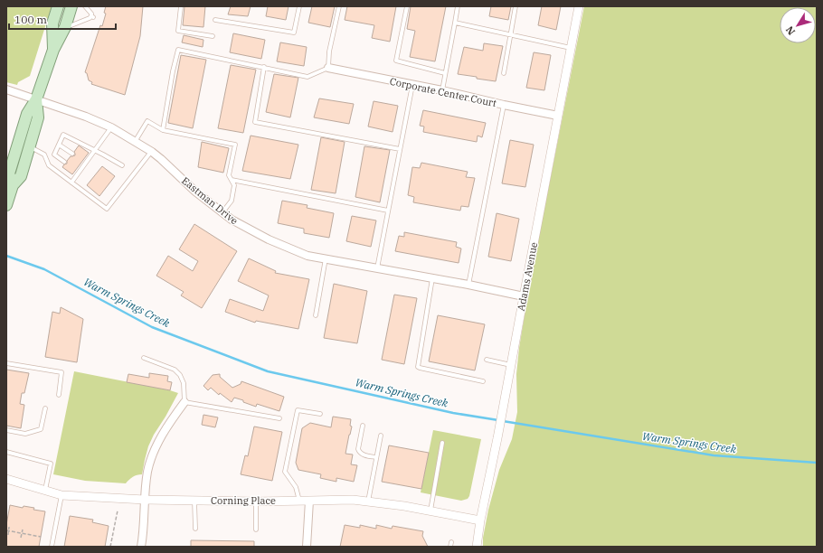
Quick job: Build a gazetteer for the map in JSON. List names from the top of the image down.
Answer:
{
  "streets": {
    "street": [
      "Corporate Center Court",
      "Eastman Drive",
      "Adams Avenue",
      "Corning Place"
    ]
  },
  "crossings": [
    ["Corporate Center Court", "Adams Avenue"],
    ["Eastman Drive", "Adams Avenue"],
    ["Adams Avenue", "Corning Place"]
  ],
  "water": ["Warm Springs Creek"],
  "scale_bar": "100 m",
  "north": "bottom left"
}
